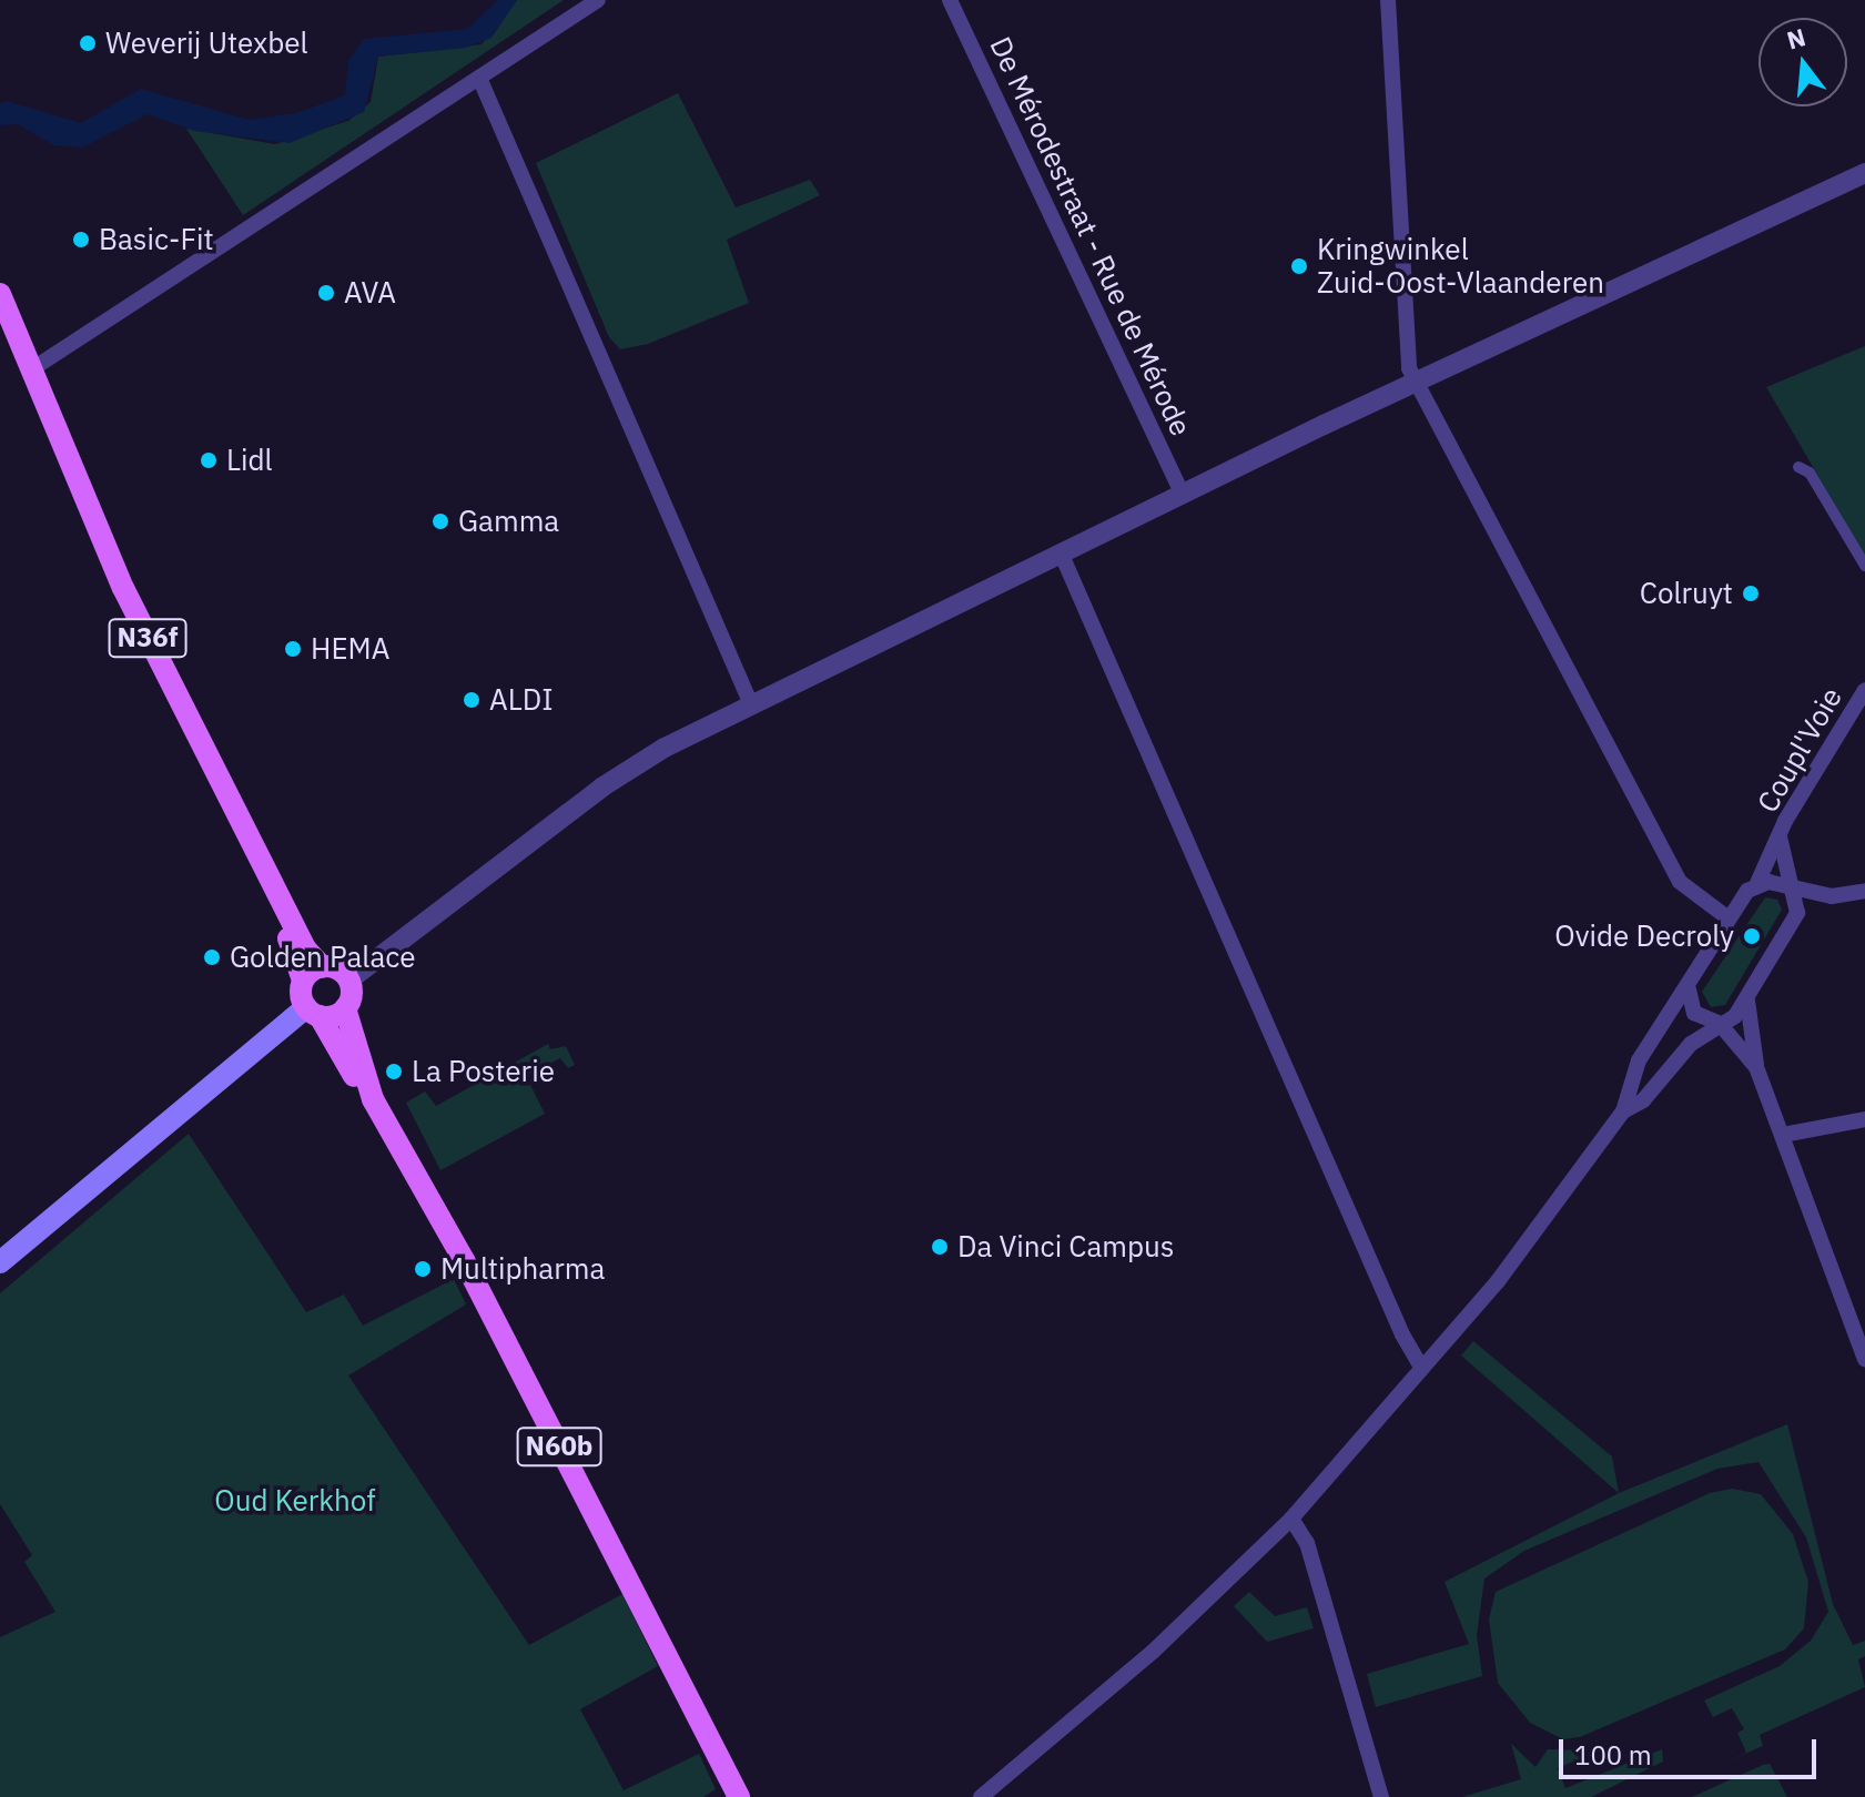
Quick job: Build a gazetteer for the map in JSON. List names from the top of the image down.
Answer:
{
  "streets": {
    "main road": ["N36f", "N60b"],
    "street": ["De Mérodestraat - Rue de Mérode", "Coupl'Voie"]
  },
  "crossings": [
    ["N36f", "N60b"]
  ],
  "parks": ["Oud Kerkhof"],
  "places": [
    "Weverij Utexbel",
    "Basic-Fit",
    "Kringwinkel Zuid-Oost-Vlaanderen",
    "AVA",
    "Lidl",
    "Gamma",
    "Colruyt",
    "HEMA",
    "ALDI",
    "Ovide Decroly",
    "Golden Palace",
    "La Posterie",
    "Da Vinci Campus",
    "Multipharma"
  ],
  "scale_bar": "100 m",
  "north": "top"
}
